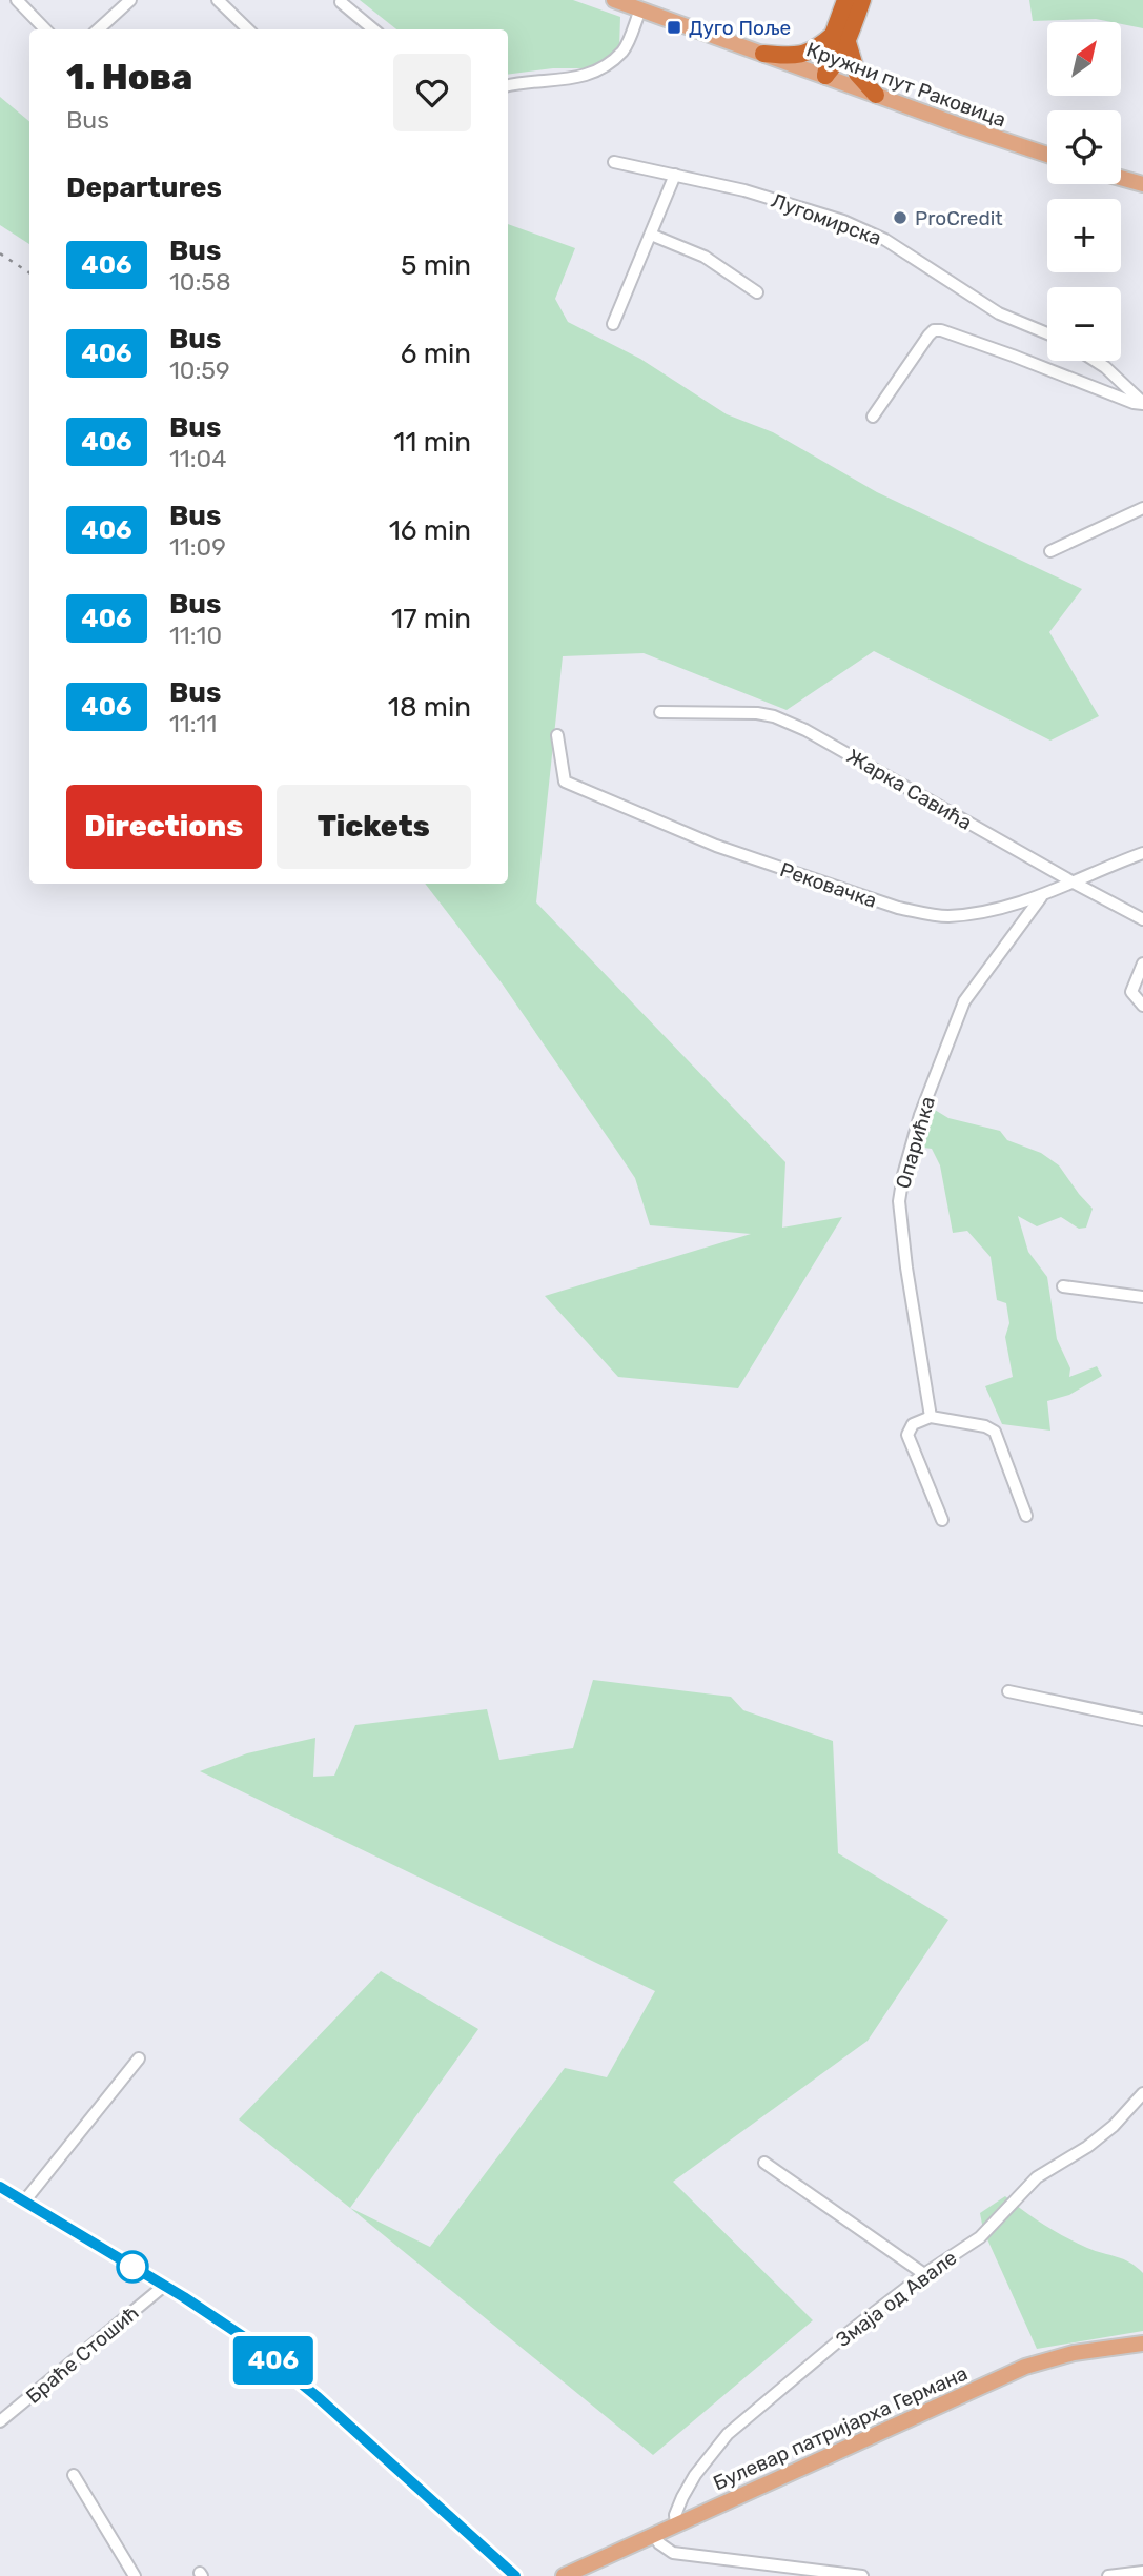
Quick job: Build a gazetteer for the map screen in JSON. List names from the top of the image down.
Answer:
{
  "streets": {
    "main road": ["Кружни пут Раковица", "Булевар патријарха Германа"],
    "street": [
      "Лугомирска",
      "Жарка Савића",
      "Рековачка",
      "Опарићка",
      "Змаја од Авале",
      "Браће Стошић"
    ]
  },
  "crossings": [
    ["Жарка Савића", "Рековачка"],
    ["Рековачка", "Опарићка"],
    ["Змаја од Авале", "Булевар патријарха Германа"]
  ],
  "places": {
    "transit": ["Дуго Поље"],
    "other": ["ProCredit"]
  },
  "lines": ["bus line 406"],
  "north": "top right",
  "page": {
    "on_map": "406",
    "map_buttons": ["+", "−"],
    "heading": [
      ["1. Нова", "Bus"],
      "Departures"
    ],
    "list": [
      {
        "mark": "406",
        "name": "Bus",
        "note": "10:58",
        "value": "5 min"
      },
      {
        "mark": "406",
        "name": "Bus",
        "note": "10:59",
        "value": "6 min"
      },
      {
        "mark": "406",
        "name": "Bus",
        "note": "11:04",
        "value": "11 min"
      },
      {
        "mark": "406",
        "name": "Bus",
        "note": "11:09",
        "value": "16 min"
      },
      {
        "mark": "406",
        "name": "Bus",
        "note": "11:10",
        "value": "17 min"
      },
      {
        "mark": "406",
        "name": "Bus",
        "note": "11:11",
        "value": "18 min"
      }
    ],
    "buttons": ["Directions", "Tickets"]
  }
}
